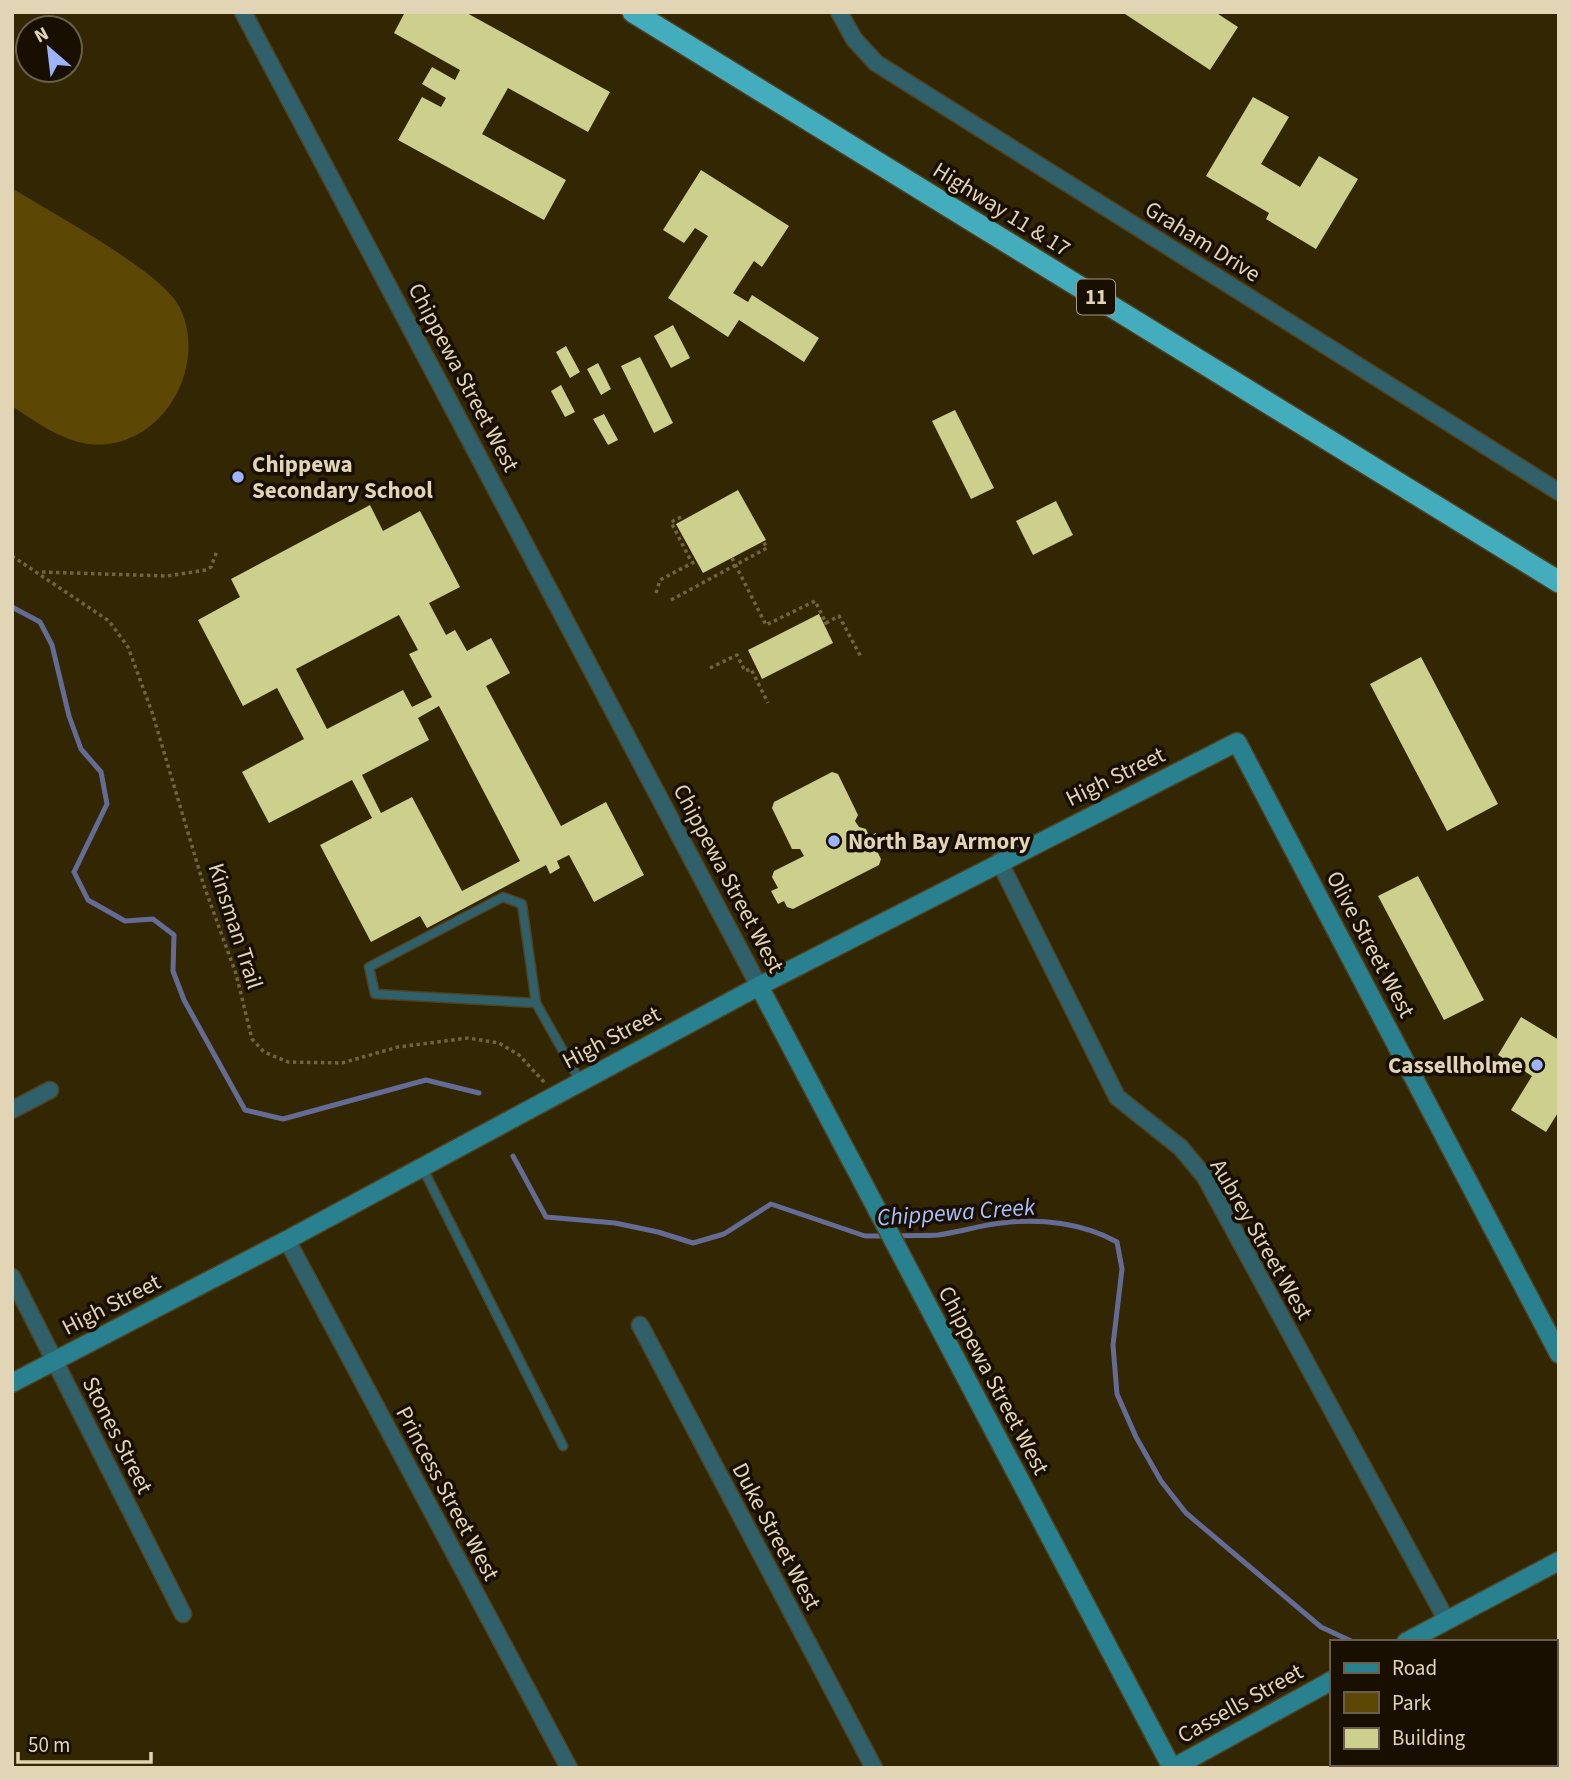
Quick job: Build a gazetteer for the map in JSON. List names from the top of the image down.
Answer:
{
  "streets": {
    "highway": ["Highway 11 & 17", "11"],
    "street": [
      "Graham Drive",
      "Chippewa Street West",
      "High Street",
      "Olive Street West",
      "Aubrey Street West",
      "Stones Street",
      "Princess Street West",
      "Duke Street West",
      "Cassells Street"
    ],
    "path": ["Kinsman Trail"]
  },
  "crossings": [
    ["Chippewa Street West", "High Street"],
    ["Chippewa Street West", "Cassells Street"],
    ["High Street", "Kinsman Trail"],
    ["High Street", "Olive Street West"],
    ["High Street", "Aubrey Street West"],
    ["High Street", "Stones Street"],
    ["High Street", "Princess Street West"]
  ],
  "water": ["Chippewa Creek"],
  "places": ["Chippewa Secondary School", "North Bay Armory", "Cassellholme"],
  "legend": ["Road", "Park", "Building"],
  "scale_bar": "50 m",
  "north": "top left"
}
